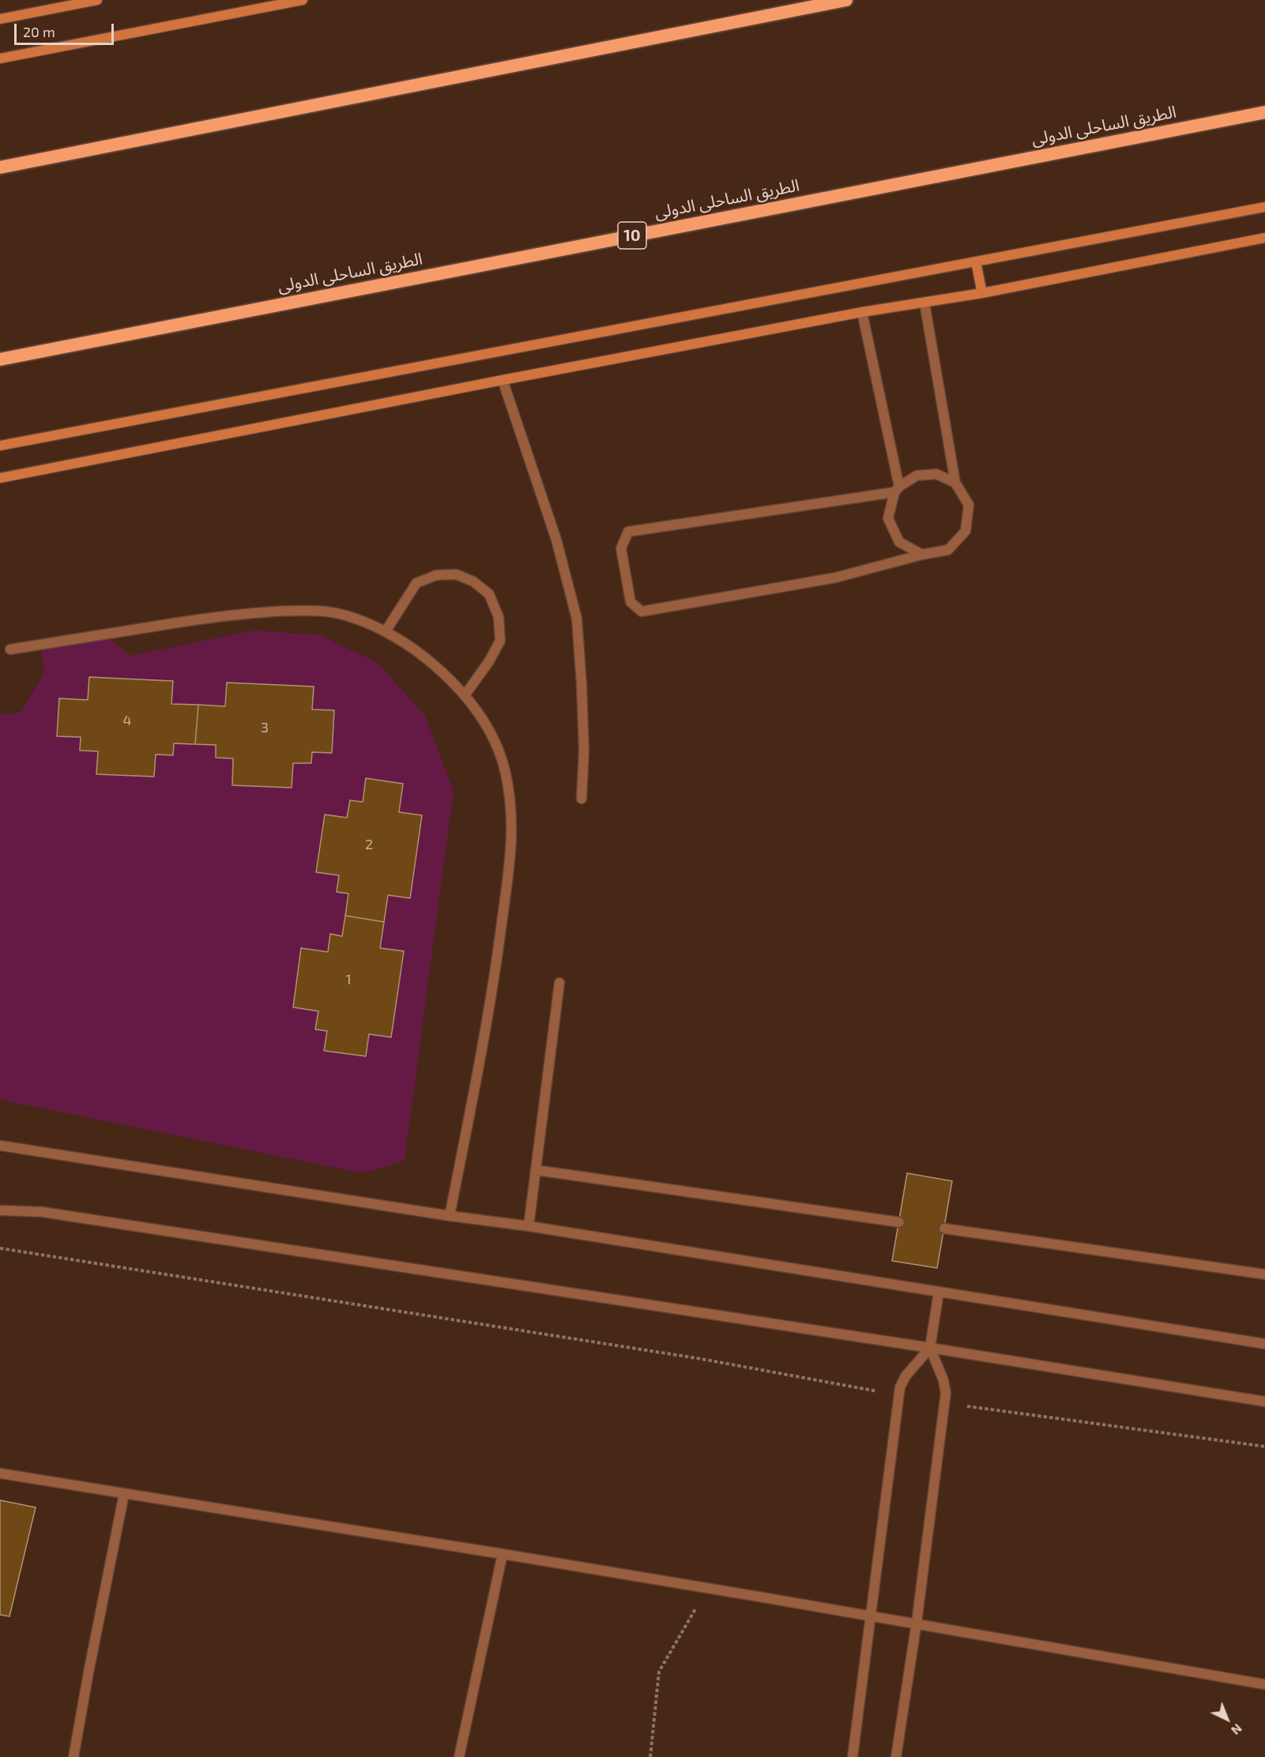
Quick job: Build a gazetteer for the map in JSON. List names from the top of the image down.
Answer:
{
  "streets": {
    "highway": ["الطريق الساحلى الدولى", "10"]
  },
  "house_numbers": [
    "4",
    "3",
    "2",
    "1"
  ],
  "scale_bar": "20 m",
  "north": "bottom right"
}
